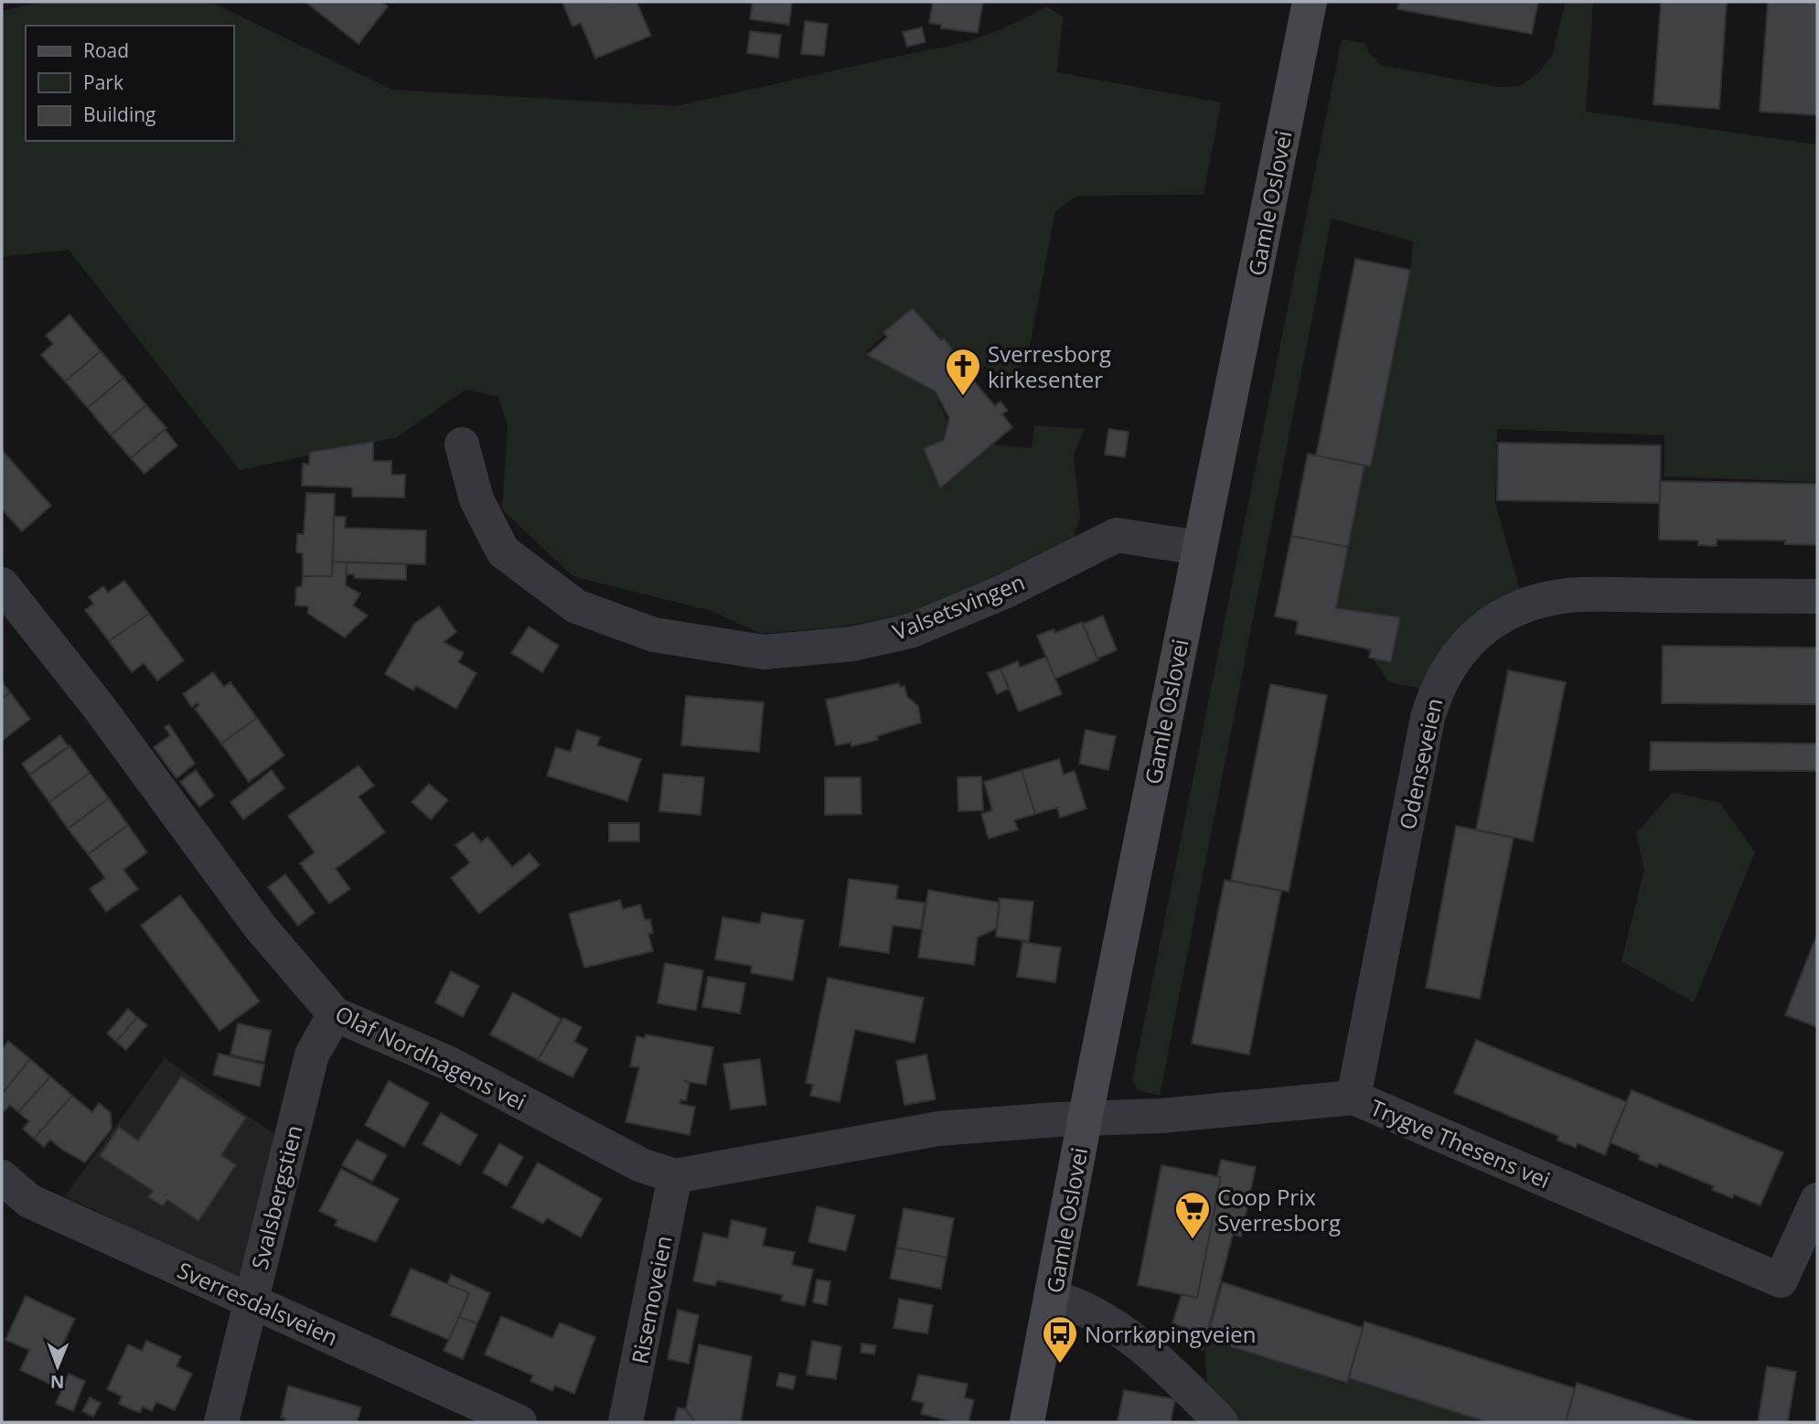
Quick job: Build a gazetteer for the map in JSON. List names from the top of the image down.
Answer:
{
  "streets": {
    "street": [
      "Gamle Oslovei",
      "Valsetsvingen",
      "Odenseveien",
      "Olaf Nordhagens vei",
      "Trygve Thesens vei",
      "Svalsbergstien",
      "Risemoveien",
      "Sverresdalsveien"
    ]
  },
  "crossings": [
    ["Gamle Oslovei", "Valsetsvingen"],
    ["Gamle Oslovei", "Olaf Nordhagens vei"],
    ["Gamle Oslovei", "Trygve Thesens vei"],
    ["Odenseveien", "Trygve Thesens vei"],
    ["Olaf Nordhagens vei", "Trygve Thesens vei"],
    ["Olaf Nordhagens vei", "Svalsbergstien"],
    ["Olaf Nordhagens vei", "Risemoveien"],
    ["Svalsbergstien", "Sverresdalsveien"]
  ],
  "places": {
    "church": ["Sverresborg kirkesenter"],
    "supermarket": ["Coop Prix Sverresborg"],
    "bus stop": ["Norrkøpingveien"]
  },
  "legend": ["Road", "Park", "Building"],
  "north": "bottom"
}
